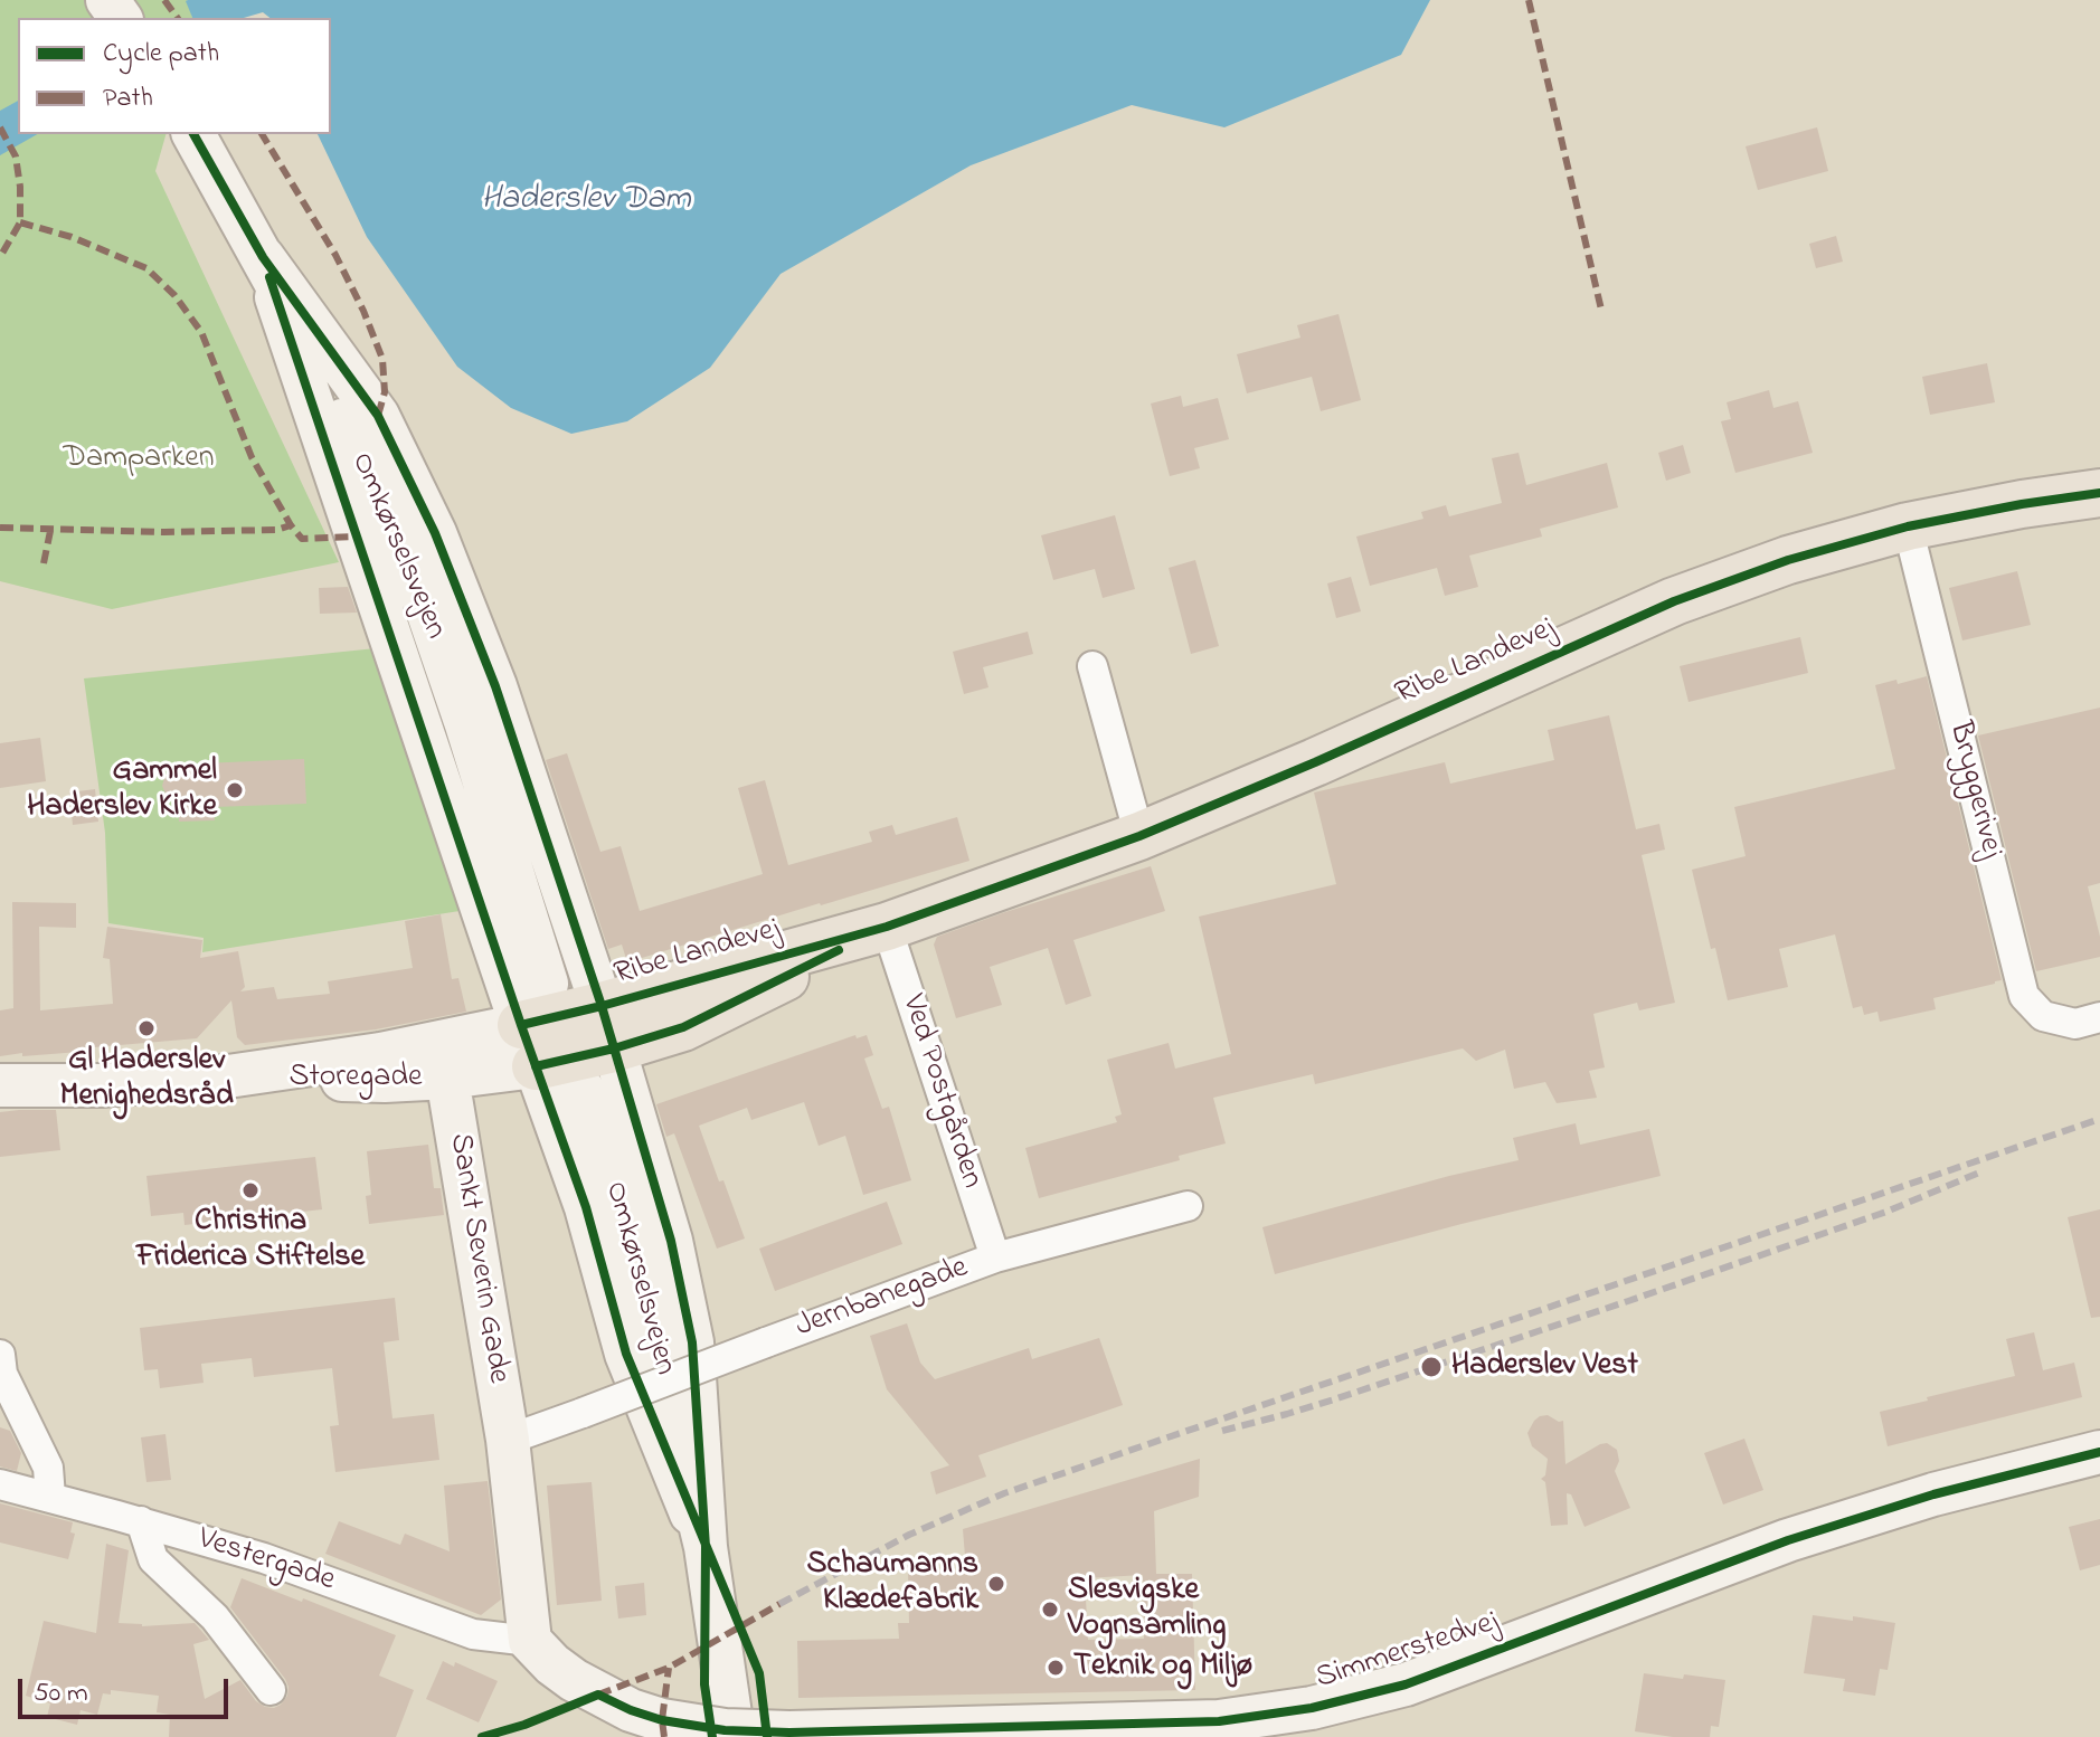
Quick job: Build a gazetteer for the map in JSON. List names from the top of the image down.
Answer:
{
  "streets": {
    "main road": [
      "Omkørselsvejen",
      "Ribe Landevej",
      "Storegade",
      "Sankt Severin Gade",
      "Simmerstedvej"
    ],
    "street": [
      "Bryggerivej",
      "Ved Postgården",
      "Jernbanegade",
      "Vestergade"
    ]
  },
  "crossings": [
    ["Ribe Landevej", "Bryggerivej"],
    ["Ribe Landevej", "Storegade"],
    ["Ribe Landevej", "Ved Postgården"],
    ["Storegade", "Sankt Severin Gade"],
    ["Ved Postgården", "Jernbanegade"],
    ["Sankt Severin Gade", "Jernbanegade"],
    ["Sankt Severin Gade", "Vestergade"],
    ["Sankt Severin Gade", "Simmerstedvej"],
    ["Vestergade", "Simmerstedvej"]
  ],
  "water": ["Haderslev Dam"],
  "parks": ["Damparken"],
  "places": [
    "Gammel Haderslev Kirke",
    "Gl Haderslev Menighedsråd",
    "Christina Friderica Stiftelse",
    "Haderslev Vest",
    "Schaumanns Klædefabrik",
    "Slesvigske Vognsamling",
    "Teknik og Miljø"
  ],
  "legend": ["Cycle path", "Path"],
  "scale_bar": "50 m"
}
